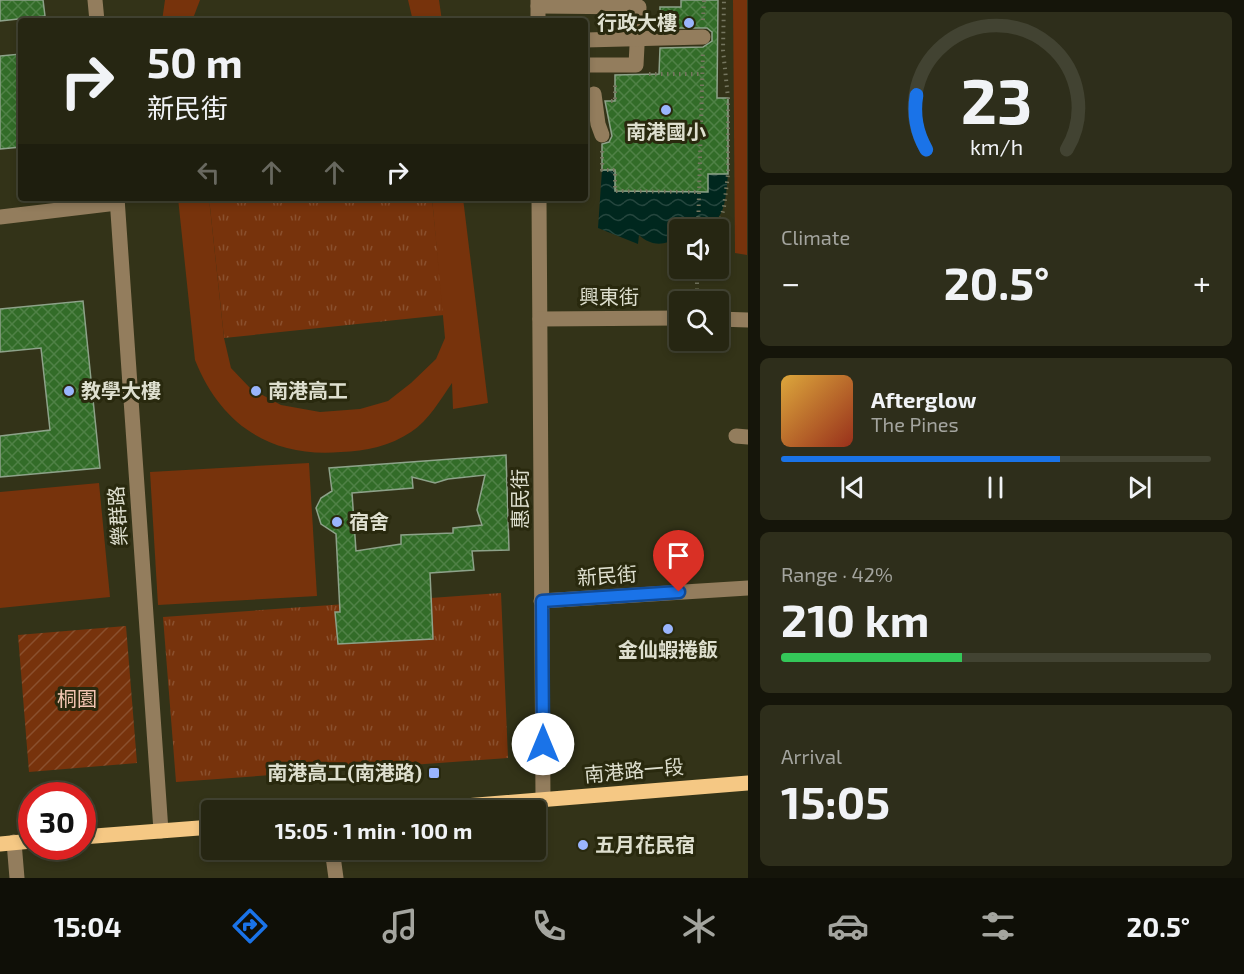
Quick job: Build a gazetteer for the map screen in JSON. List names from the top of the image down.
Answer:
{
  "streets": {
    "main road": ["南港路一段"],
    "street": [
      "興東街",
      "惠民街",
      "樂群路",
      "新民街"
    ]
  },
  "crossings": [
    ["興東街", "惠民街"],
    ["惠民街", "新民街"],
    ["惠民街", "南港路一段"]
  ],
  "parks": ["桐園"],
  "places": {
    "other": [
      "行政大樓",
      "南港國小",
      "教學大樓",
      "南港高工",
      "宿舍",
      "金仙蝦捲飯",
      "五月花民宿"
    ],
    "transit": ["南港高工(南港路)"]
  },
  "page": {
    "turn": ["50 m", "新民街"],
    "tile": [
      "Climate",
      ["Range · 42%", "210 km"],
      ["Arrival", "15:05"]
    ],
    "heat": ["−", "20.5°", "+"],
    "song": ["Afterglow", "The Pines"],
    "limit": "30",
    "trip": "15:05 · 1 min · 100 m",
    "tabs": ["15:04", "20.5°"],
    "gauge": ["23", "km/h"]
  }
}
